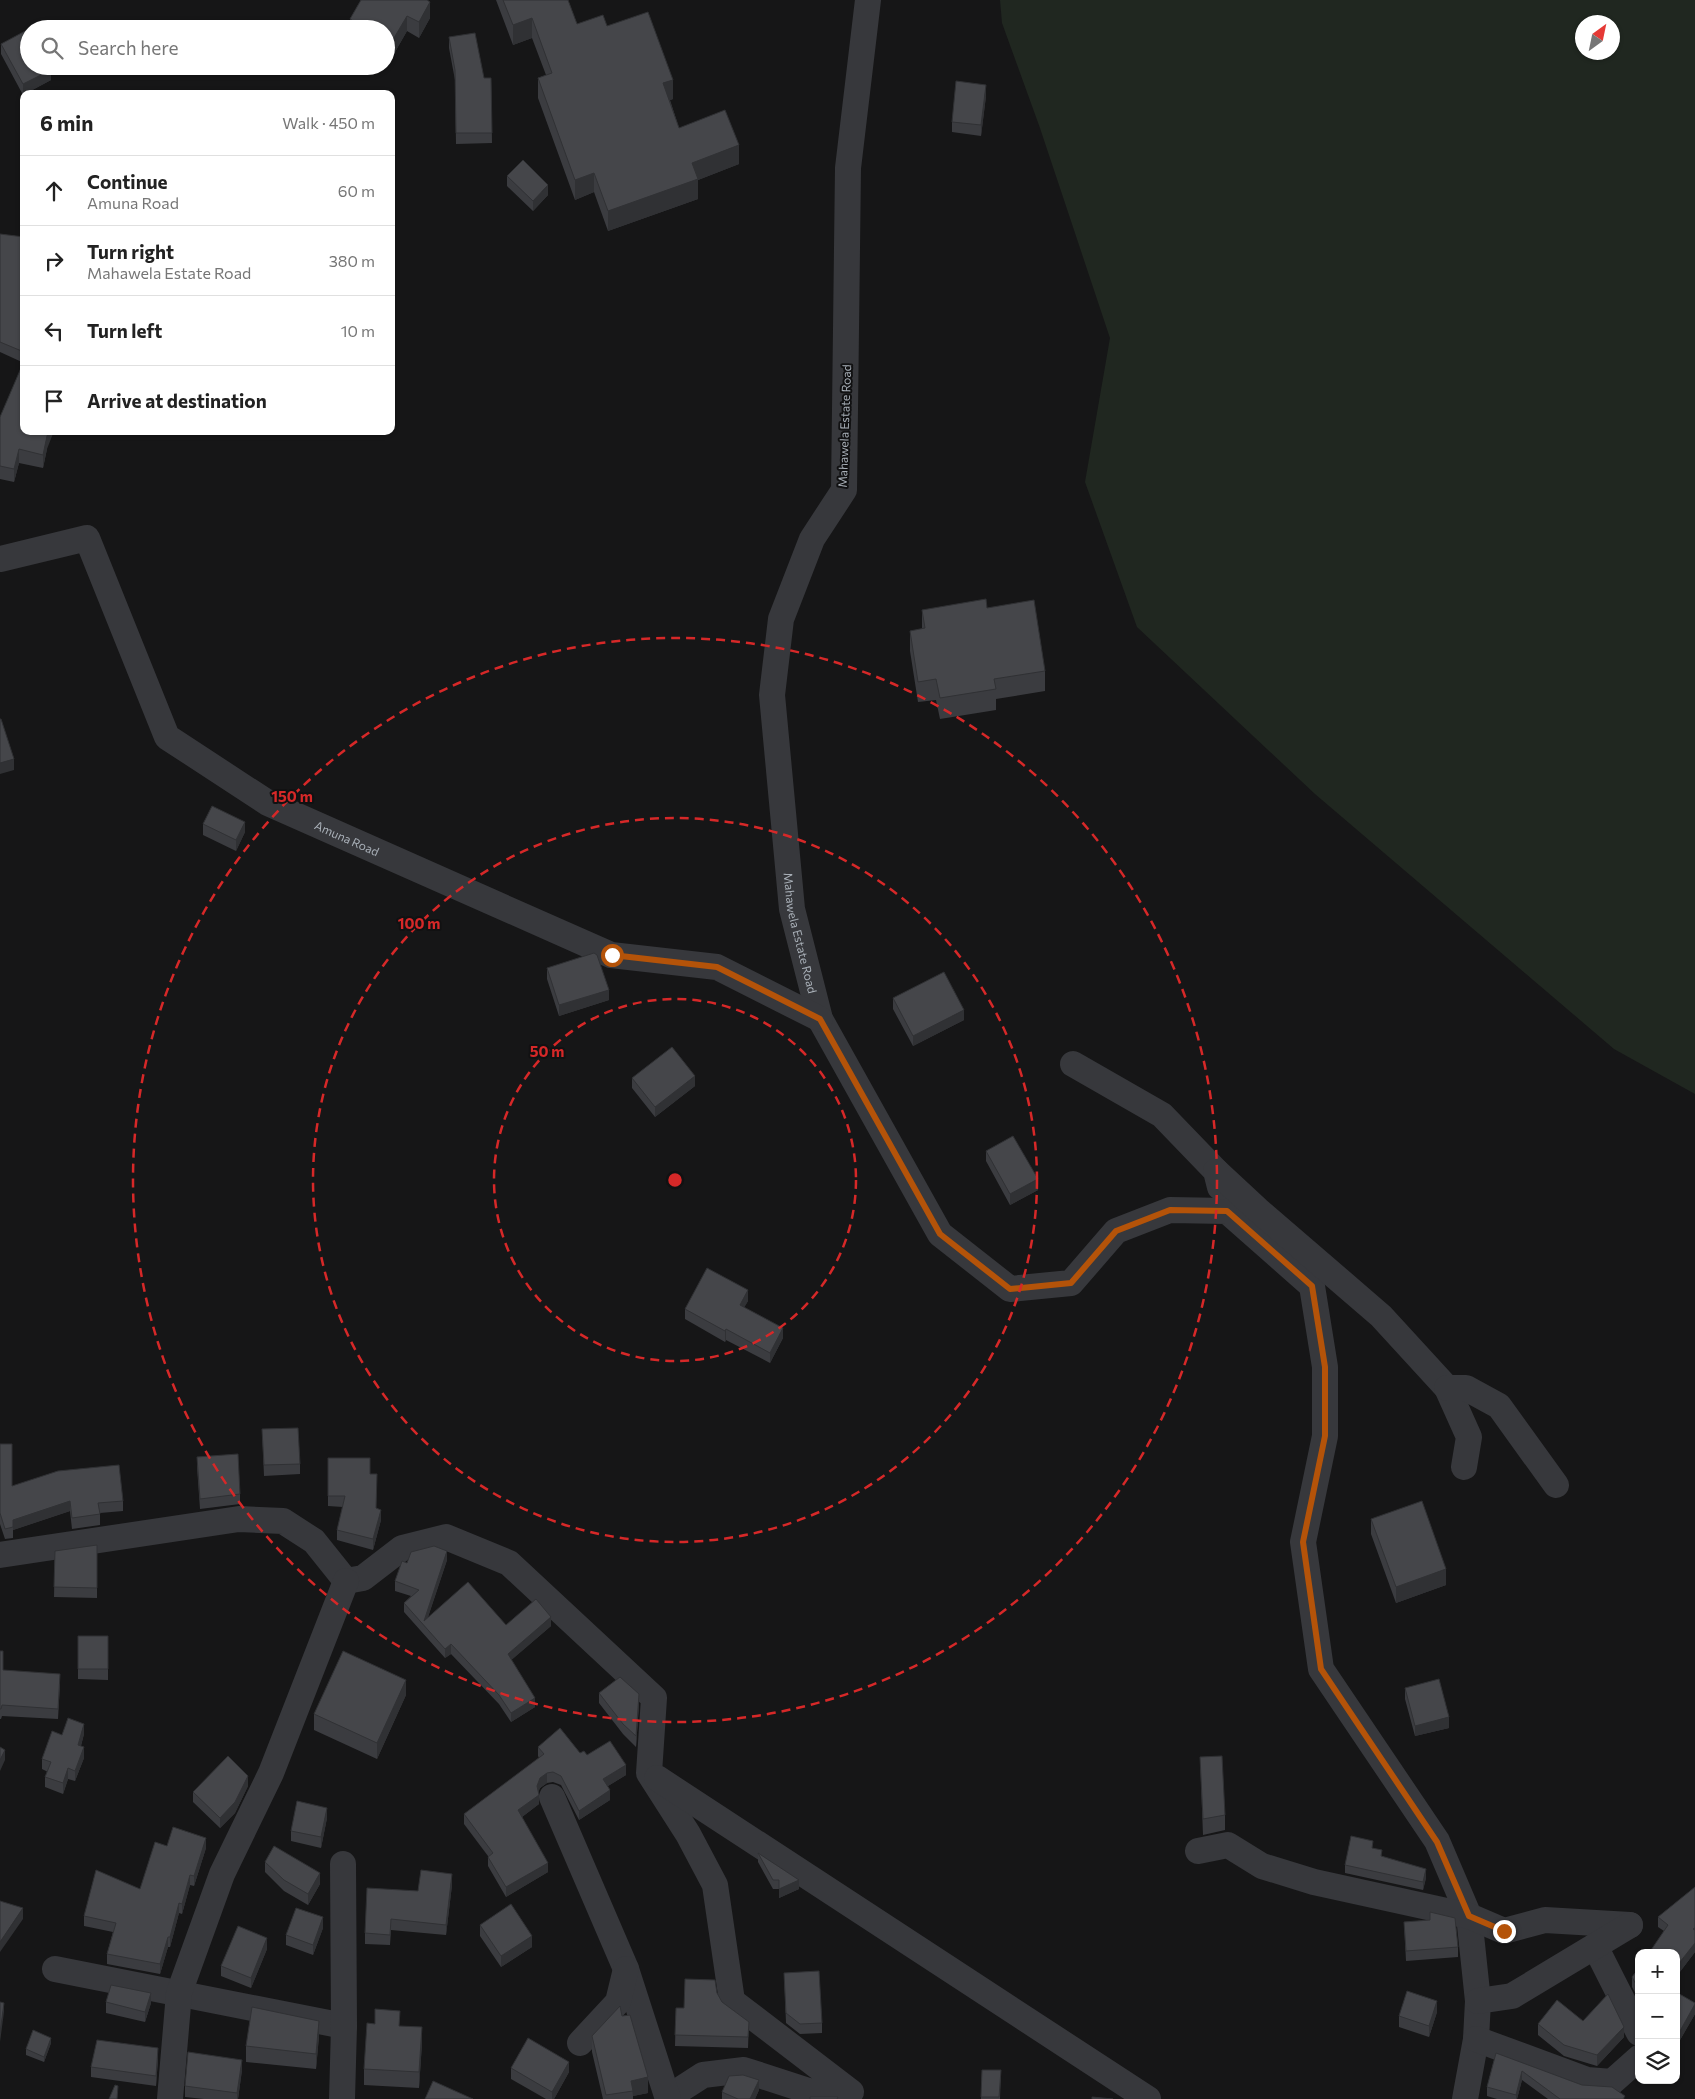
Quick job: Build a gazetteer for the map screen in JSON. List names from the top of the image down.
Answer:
{
  "streets": {
    "street": ["Mahawela Estate Road", "Amuna Road"]
  },
  "crossings": [
    ["Mahawela Estate Road", "Amuna Road"]
  ],
  "north": "top right",
  "page": {
    "search": "Search here",
    "heading": ["6 min", "Walk · 450 m"],
    "list": [
      ["Continue", "Amuna Road", "60 m"],
      ["Turn right", "Mahawela Estate Road", "380 m"],
      ["Turn left", "10 m"],
      "Arrive at destination"
    ],
    "map_buttons": ["+", "−"]
  },
  "rings": ["150 m", "100 m", "50 m"]
}
